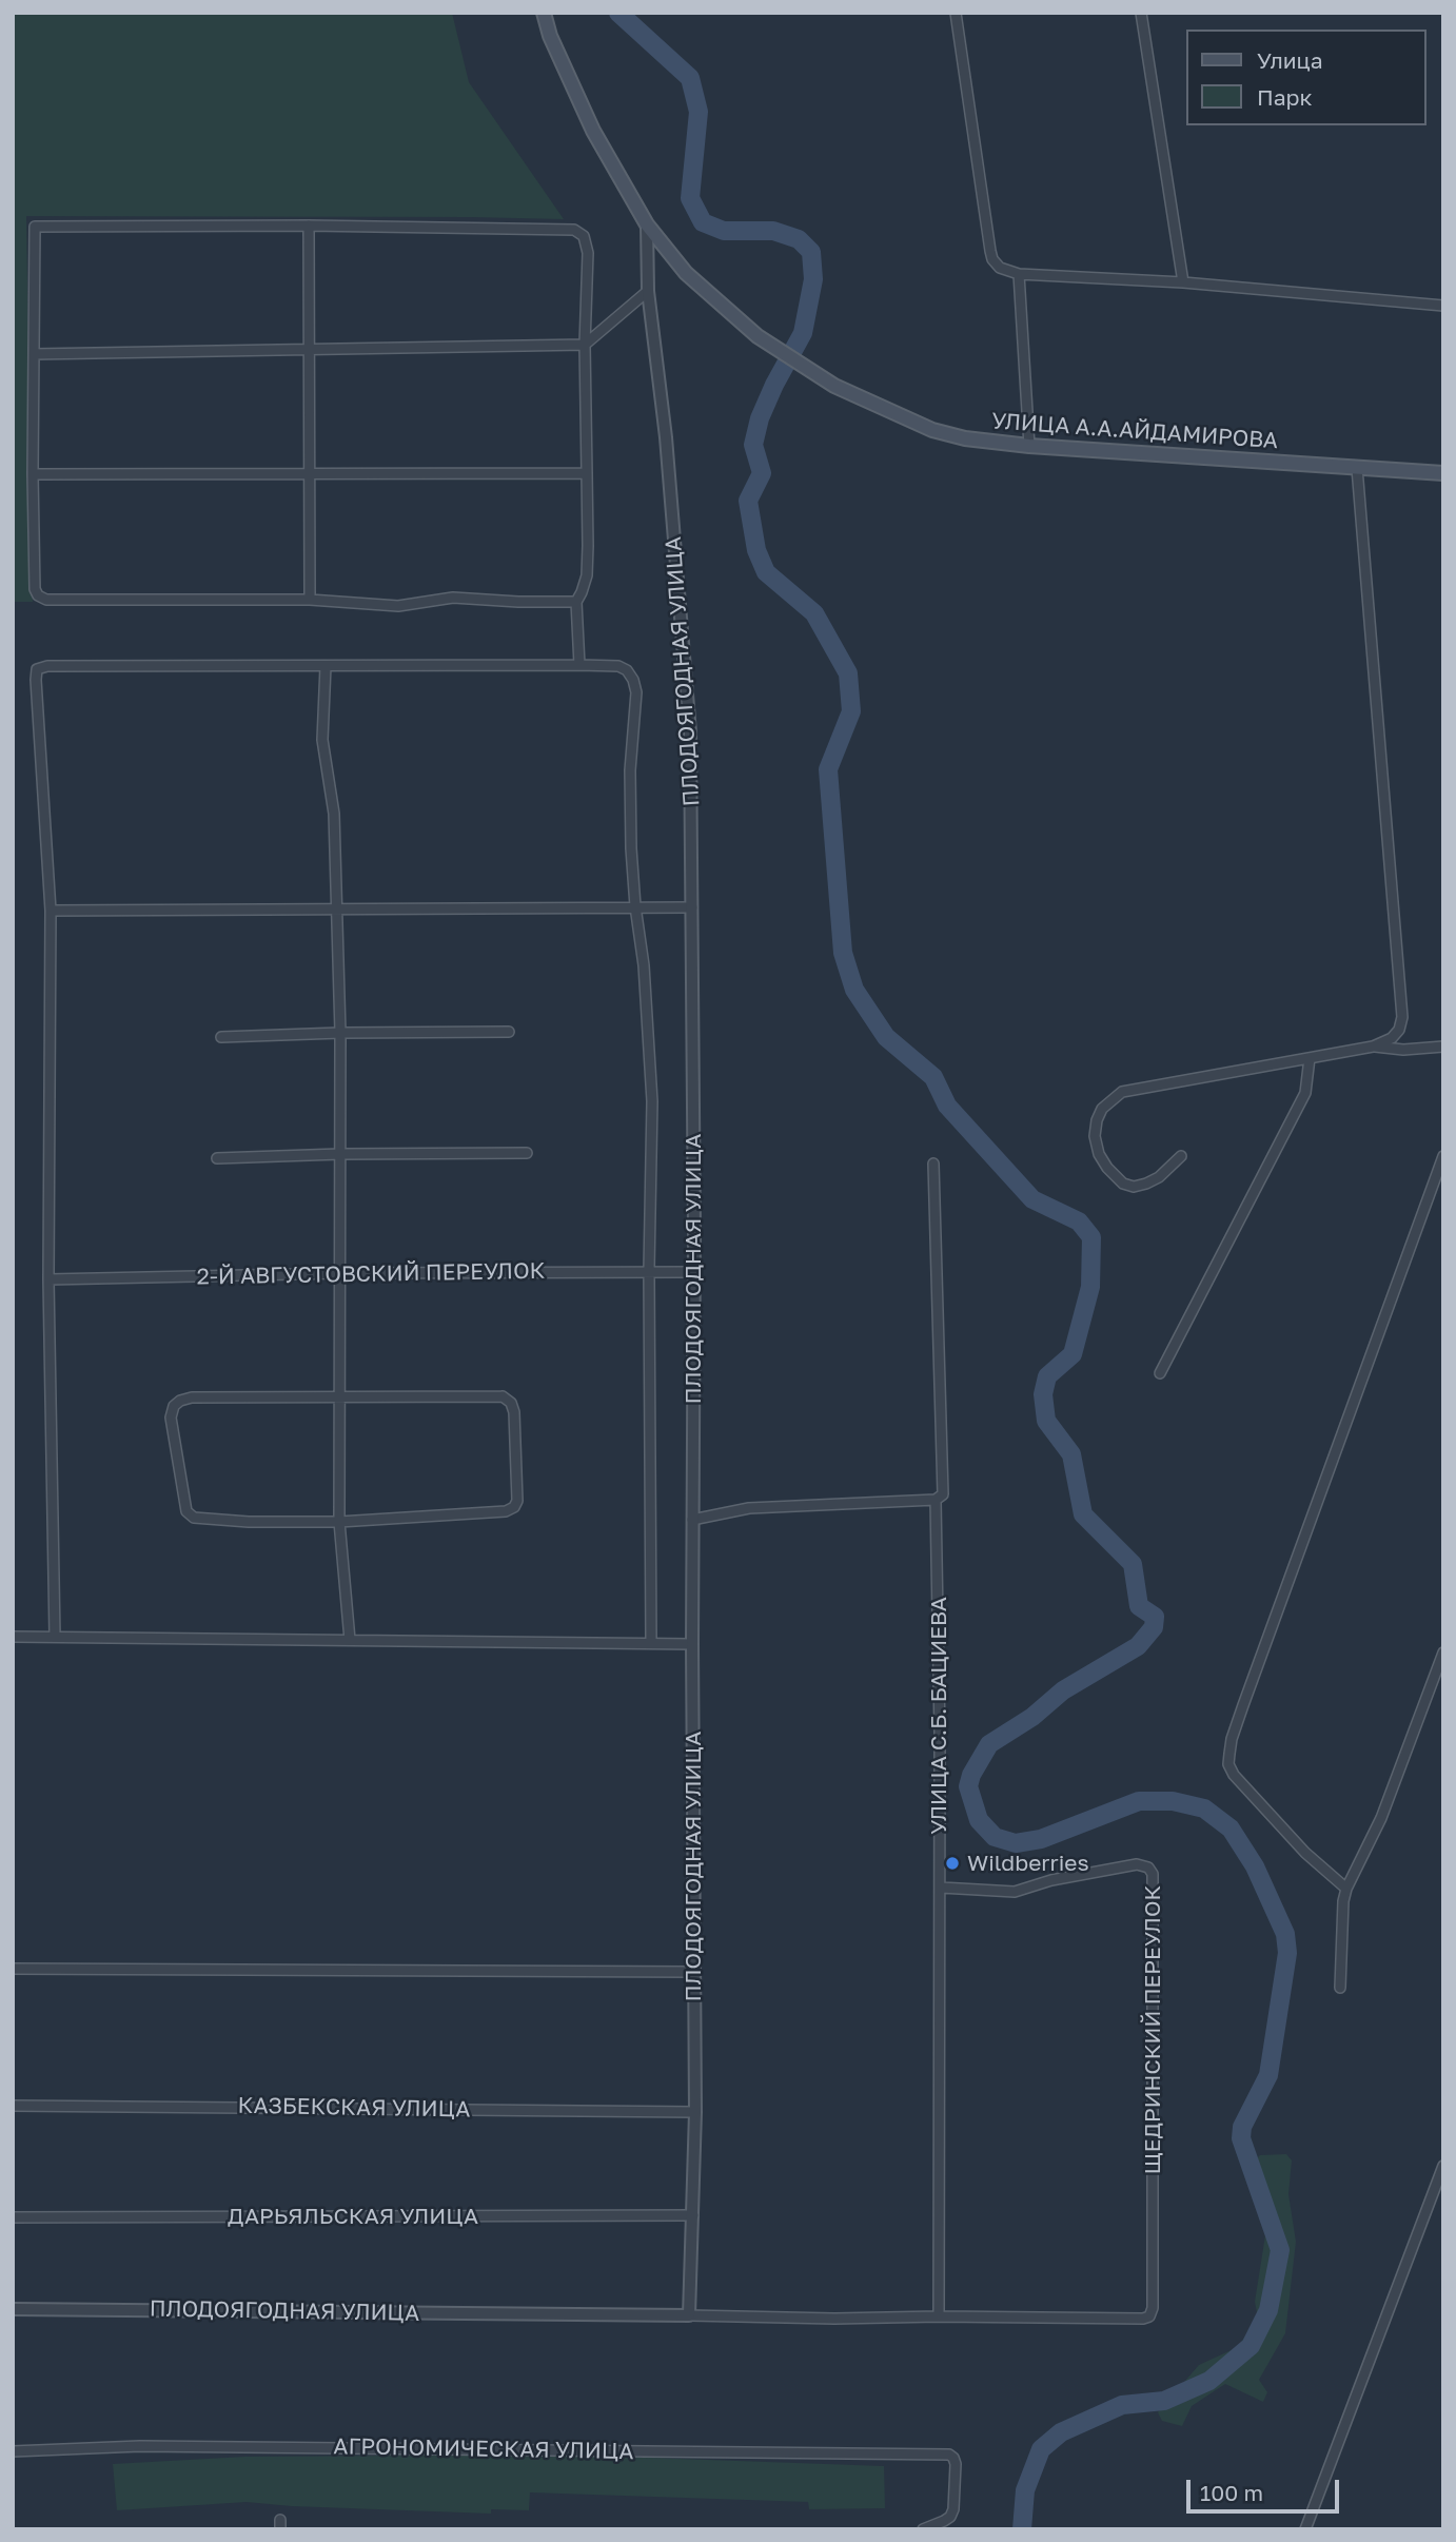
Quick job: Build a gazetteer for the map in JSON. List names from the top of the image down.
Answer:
{
  "streets": {
    "main road": ["УЛИЦА А.А.АЙДАМИРОВА"],
    "street": [
      "ПЛОДОЯГОДНАЯ УЛИЦА",
      "2-Й АВГУСТОВСКИЙ ПЕРЕУЛОК",
      "УЛИЦА С.Б. БАЦИЕВА",
      "ЩЕДРИНСКИЙ ПЕРЕУЛОК",
      "КАЗБЕКСКАЯ УЛИЦА",
      "ДАРЬЯЛЬСКАЯ УЛИЦА",
      "АГРОНОМИЧЕСКАЯ УЛИЦА"
    ]
  },
  "crossings": [
    ["УЛИЦА А.А.АЙДАМИРОВА", "ПЛОДОЯГОДНАЯ УЛИЦА"],
    ["ПЛОДОЯГОДНАЯ УЛИЦА", "2-Й АВГУСТОВСКИЙ ПЕРЕУЛОК"],
    ["ПЛОДОЯГОДНАЯ УЛИЦА", "УЛИЦА С.Б. БАЦИЕВА"],
    ["ПЛОДОЯГОДНАЯ УЛИЦА", "ЩЕДРИНСКИЙ ПЕРЕУЛОК"],
    ["ПЛОДОЯГОДНАЯ УЛИЦА", "КАЗБЕКСКАЯ УЛИЦА"],
    ["ПЛОДОЯГОДНАЯ УЛИЦА", "ДАРЬЯЛЬСКАЯ УЛИЦА"],
    ["УЛИЦА С.Б. БАЦИЕВА", "ЩЕДРИНСКИЙ ПЕРЕУЛОК"]
  ],
  "places": ["Wildberries"],
  "legend": ["Улица", "Парк"],
  "scale_bar": "100 m"
}
